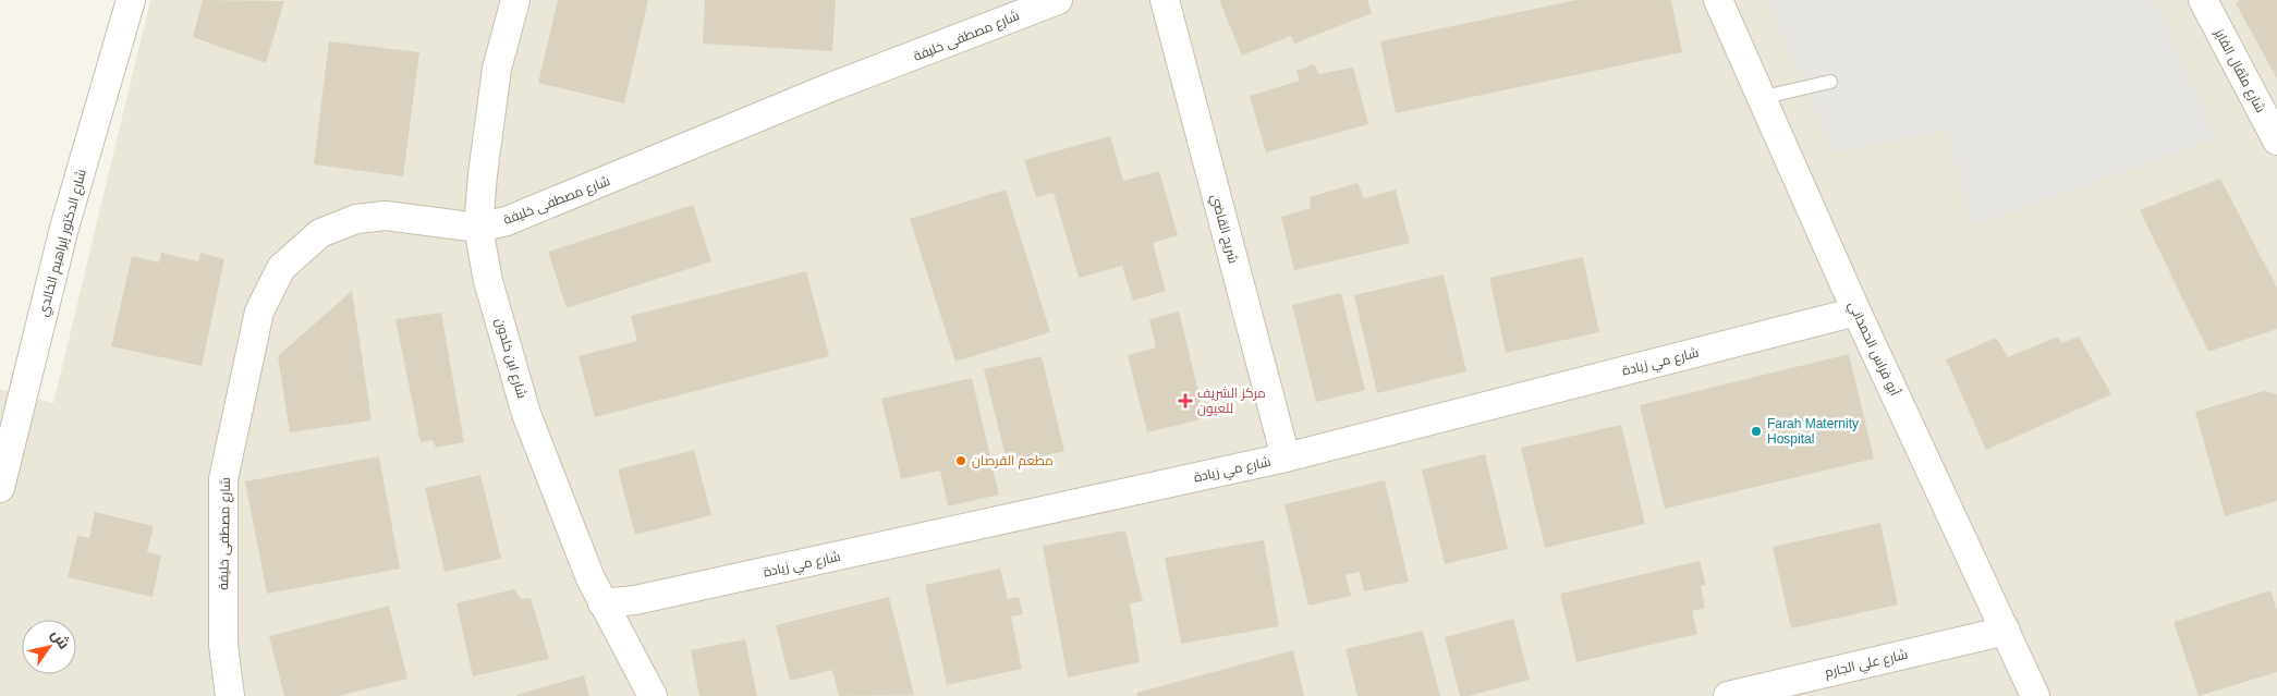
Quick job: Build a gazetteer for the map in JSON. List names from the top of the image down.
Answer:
{
  "streets": {
    "street": [
      "شارع مصطفى خليفة",
      "شارع مثقال الفايز",
      "شريح القاضي",
      "شارع الدكتور إبراهيم الخالدي",
      "أبو فراس الحمداني",
      "شارع ابن خلدون",
      "شارع مي زيادة",
      "شارع علي الجارم"
    ]
  },
  "crossings": [
    ["شارع مصطفى خليفة", "شارع ابن خلدون"],
    ["شريح القاضي", "شارع مي زيادة"],
    ["أبو فراس الحمداني", "شارع مي زيادة"],
    ["أبو فراس الحمداني", "شارع علي الجارم"],
    ["شارع ابن خلدون", "شارع مي زيادة"]
  ],
  "places": {
    "health": ["مركز الشريف للعيون"],
    "other": ["Farah Maternity Hospital", "مطعم القرصان"]
  },
  "north": "top right"
}
